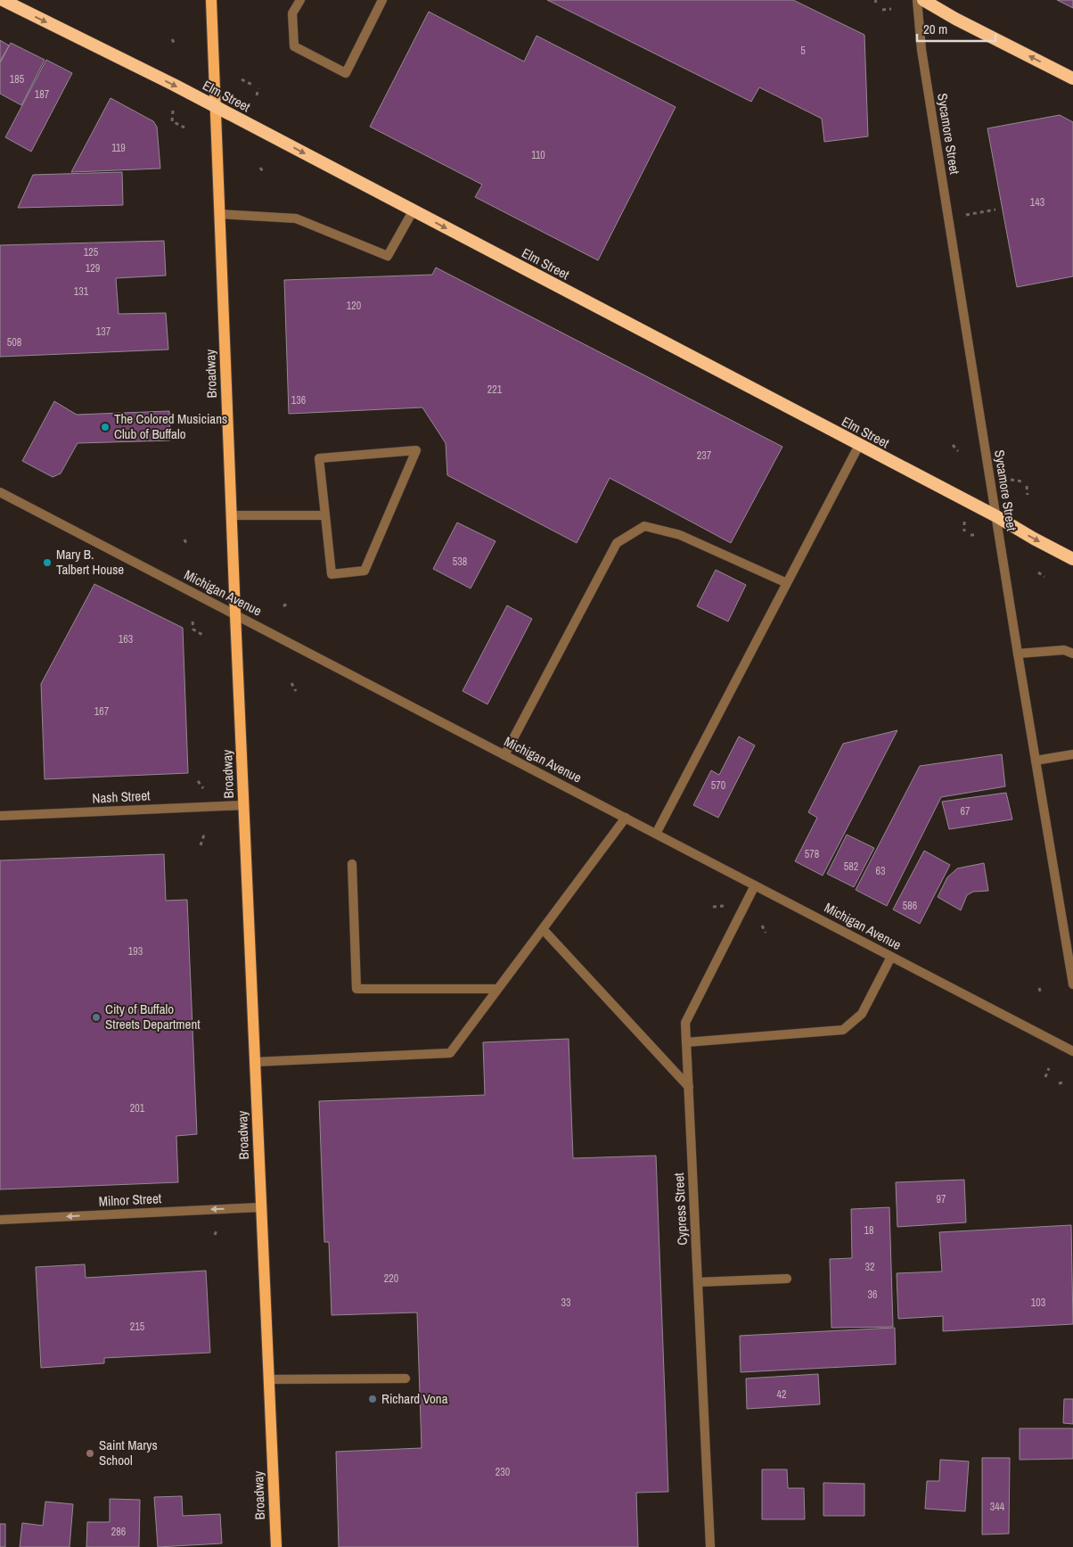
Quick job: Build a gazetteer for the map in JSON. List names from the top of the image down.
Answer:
{
  "streets": {
    "highway": ["Elm Street"],
    "main road": ["Broadway"],
    "street": [
      "Sycamore Street",
      "Michigan Avenue",
      "Nash Street",
      "Milnor Street",
      "Cypress Street"
    ]
  },
  "crossings": [
    ["Elm Street", "Sycamore Street"],
    ["Elm Street", "Broadway"],
    ["Broadway", "Michigan Avenue"],
    ["Broadway", "Nash Street"],
    ["Broadway", "Milnor Street"],
    ["Michigan Avenue", "Cypress Street"]
  ],
  "one_way": ["Elm Street", "Milnor Street"],
  "places": [
    "The Colored Musicians Club of Buffalo",
    "Mary B. Talbert House",
    "City of Buffalo Streets Department",
    "Richard Vona",
    "Saint Marys School"
  ],
  "house_numbers": [
    "5",
    "185",
    "187",
    "119",
    "110",
    "143",
    "125",
    "129",
    "131",
    "120",
    "137",
    "508",
    "221",
    "136",
    "237",
    "538",
    "163",
    "167",
    "570",
    "67",
    "578",
    "582",
    "63",
    "586",
    "193",
    "201",
    "97",
    "18",
    "32",
    "220",
    "36",
    "33",
    "103",
    "215",
    "42",
    "230",
    "344",
    "286"
  ],
  "scale_bar": "20 m"
}
